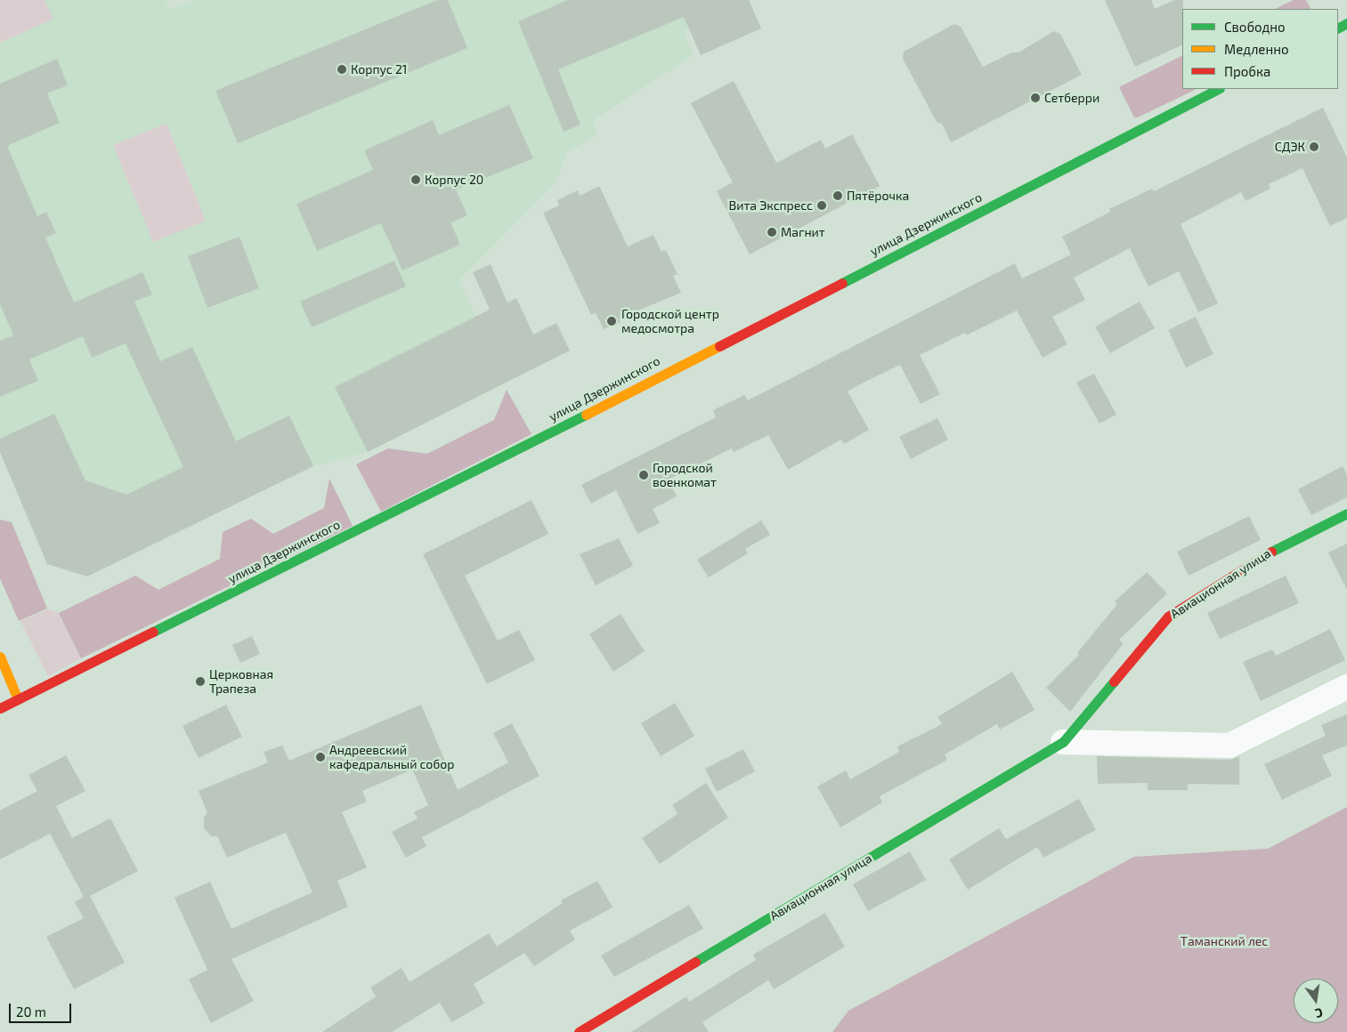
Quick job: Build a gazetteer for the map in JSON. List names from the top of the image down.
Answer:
{
  "streets": {
    "street": ["улица Дзержинского", "Авиационная улица"]
  },
  "parks": ["Таманский лес"],
  "places": [
    "Корпус 21",
    "Сетберри",
    "СДЭК",
    "Корпус 20",
    "Пятёрочка",
    "Вита Экспресс",
    "Магнит",
    "Городской центр медосмотра",
    "Городской военкомат",
    "Церковная Трапеза",
    "Андреевский кафедральный собор"
  ],
  "legend": ["Свободно", "Медленно", "Пробка"],
  "scale_bar": "20 m",
  "north": "bottom"
}
